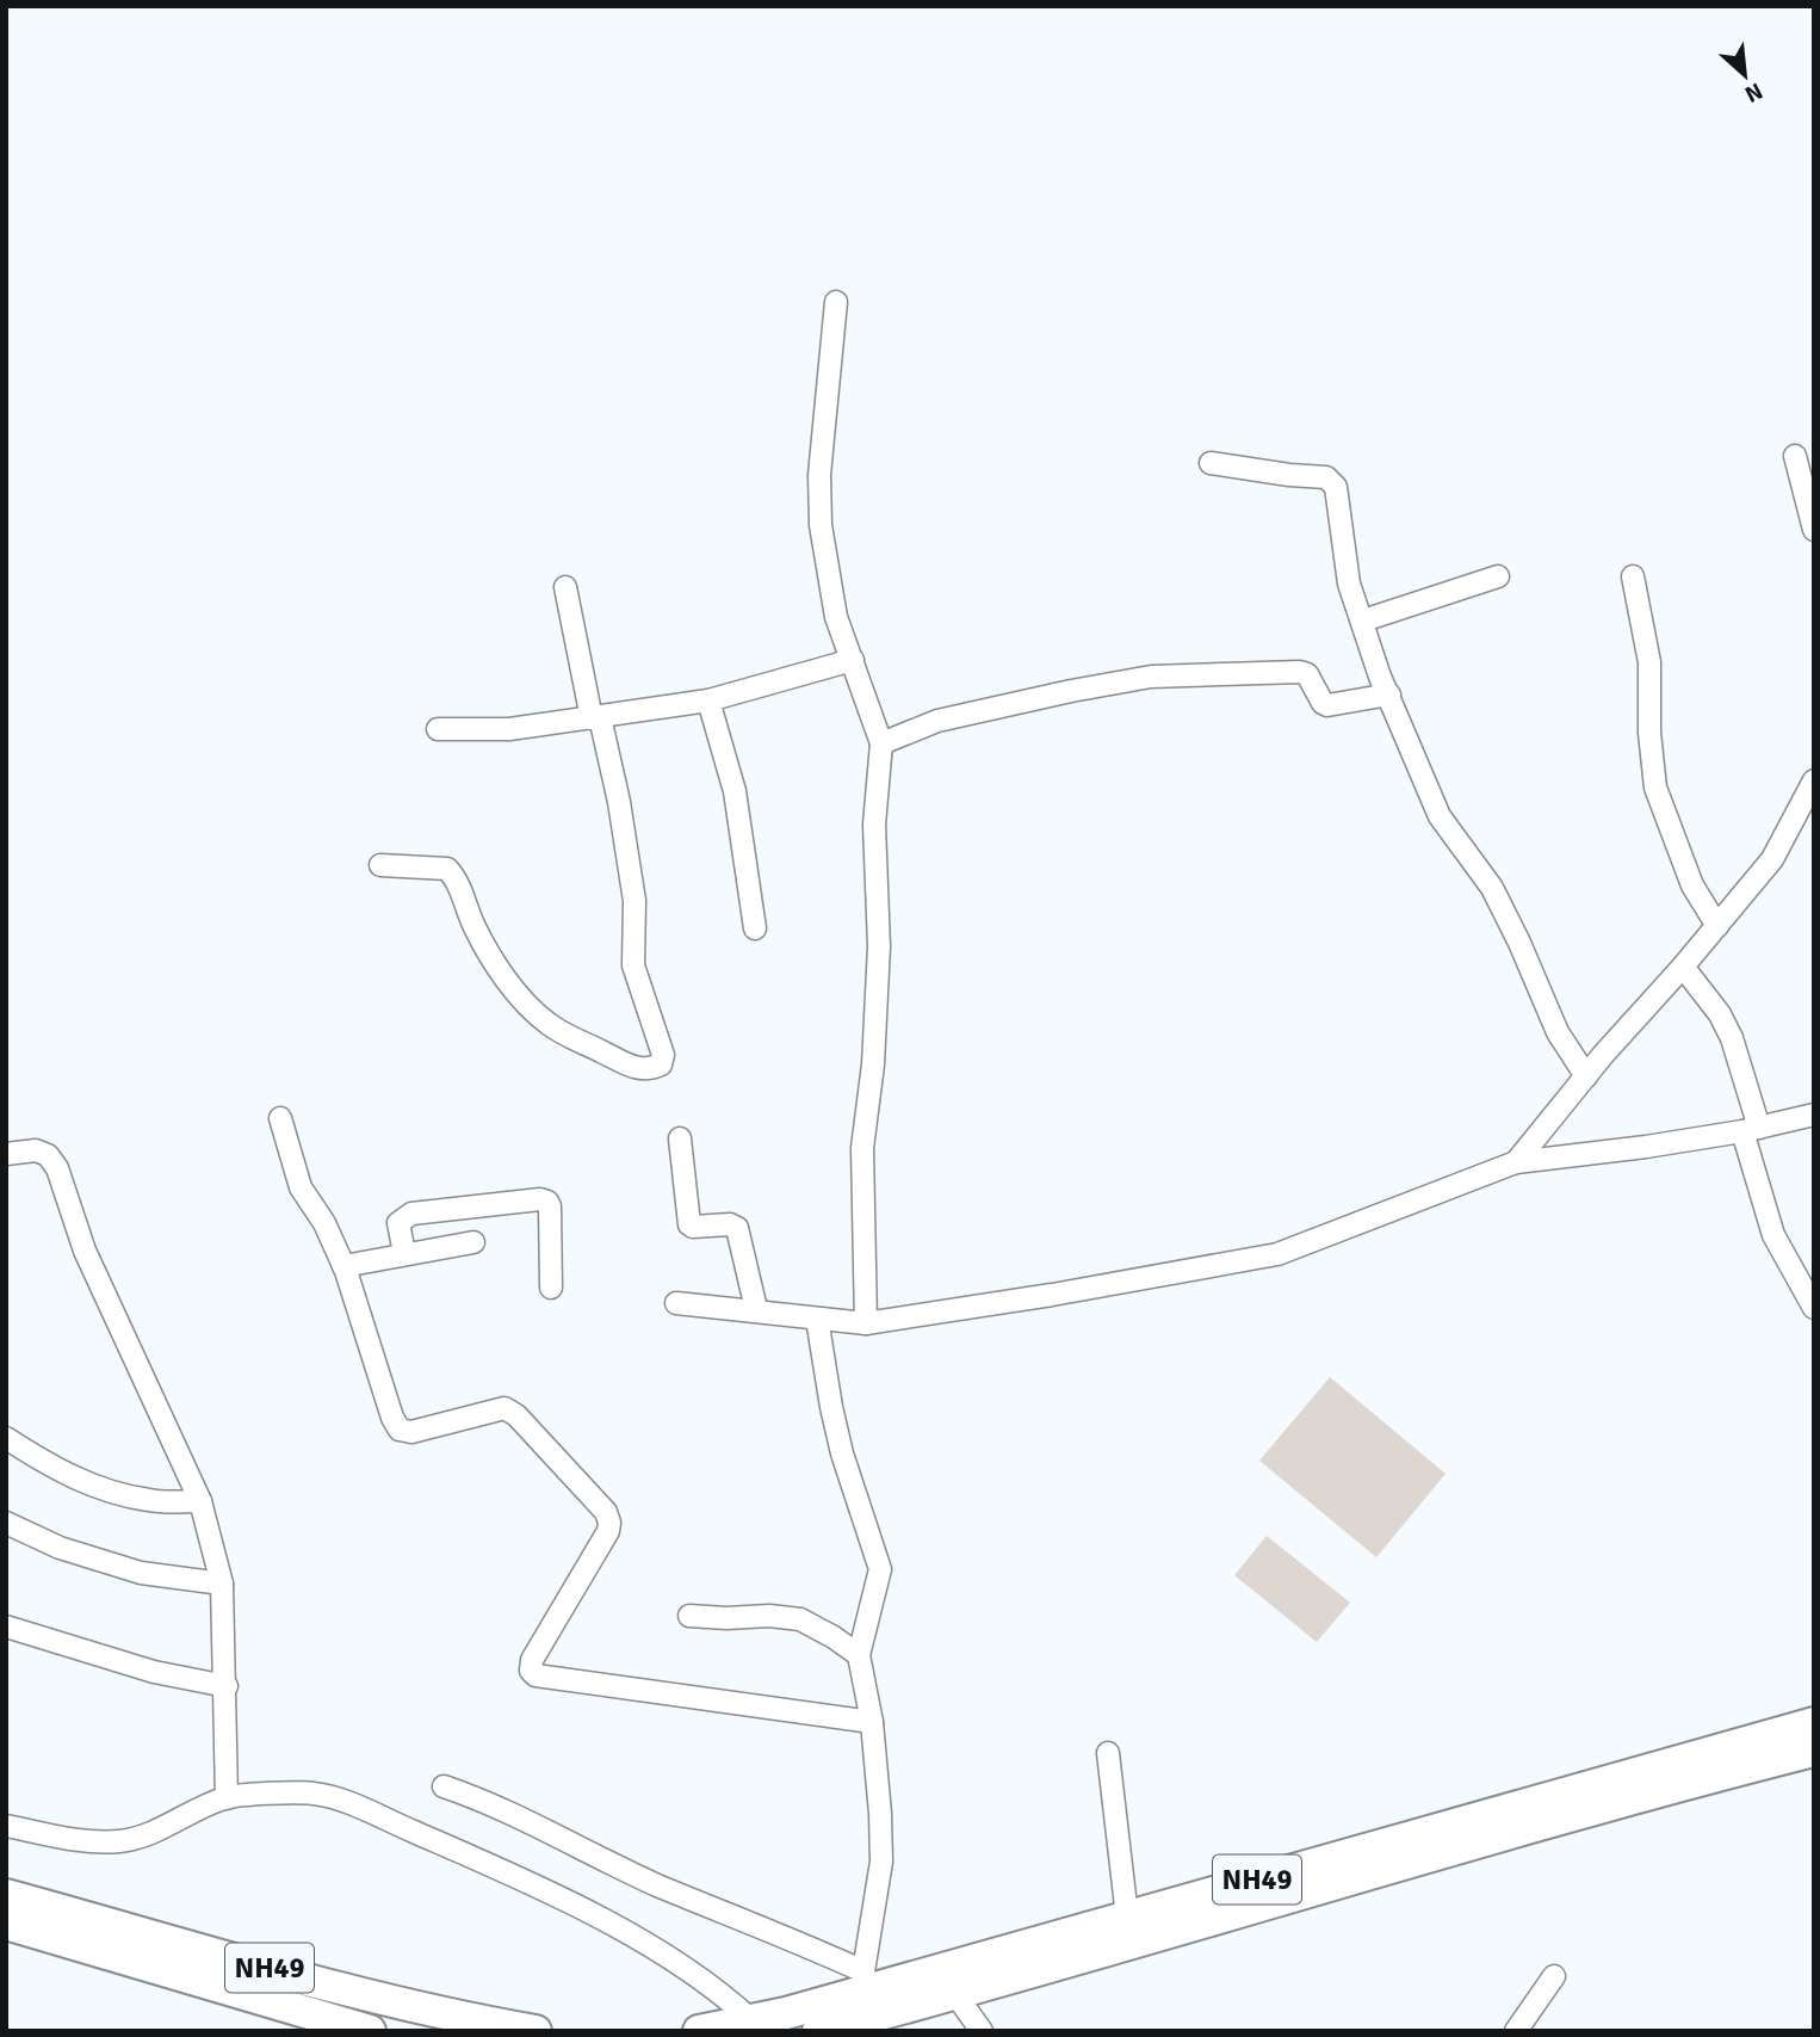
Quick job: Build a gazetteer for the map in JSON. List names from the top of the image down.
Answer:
{
  "streets": {
    "highway": ["NH49"]
  },
  "north": "bottom right"
}
